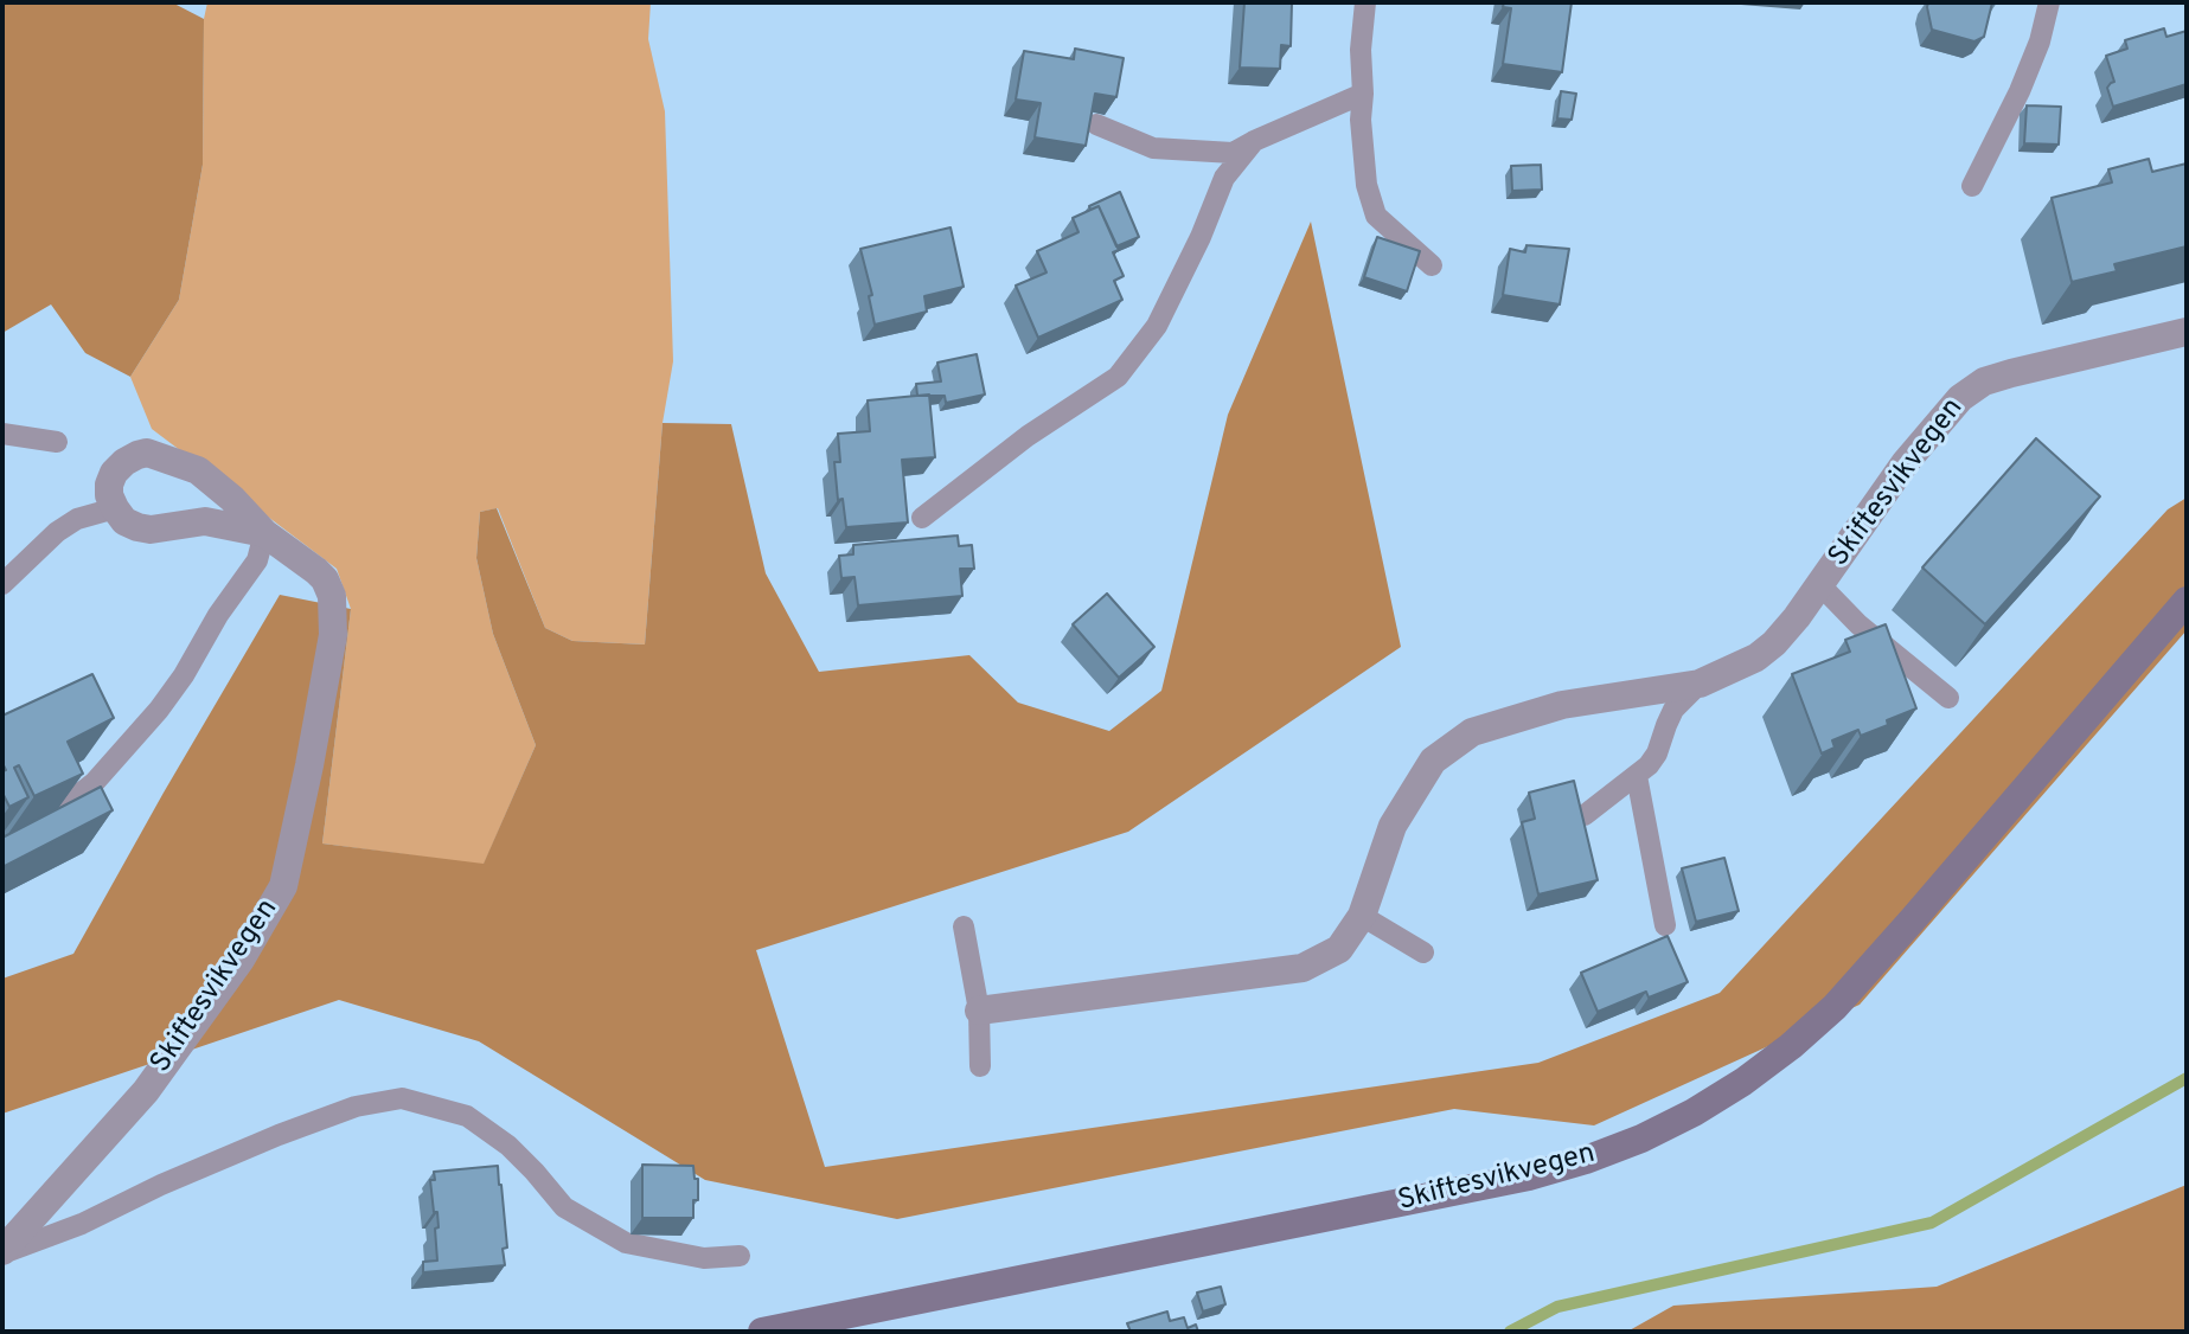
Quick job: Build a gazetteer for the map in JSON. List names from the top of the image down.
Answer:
{
  "streets": {
    "main road": ["Skiftesvikvegen"]
  }
}
